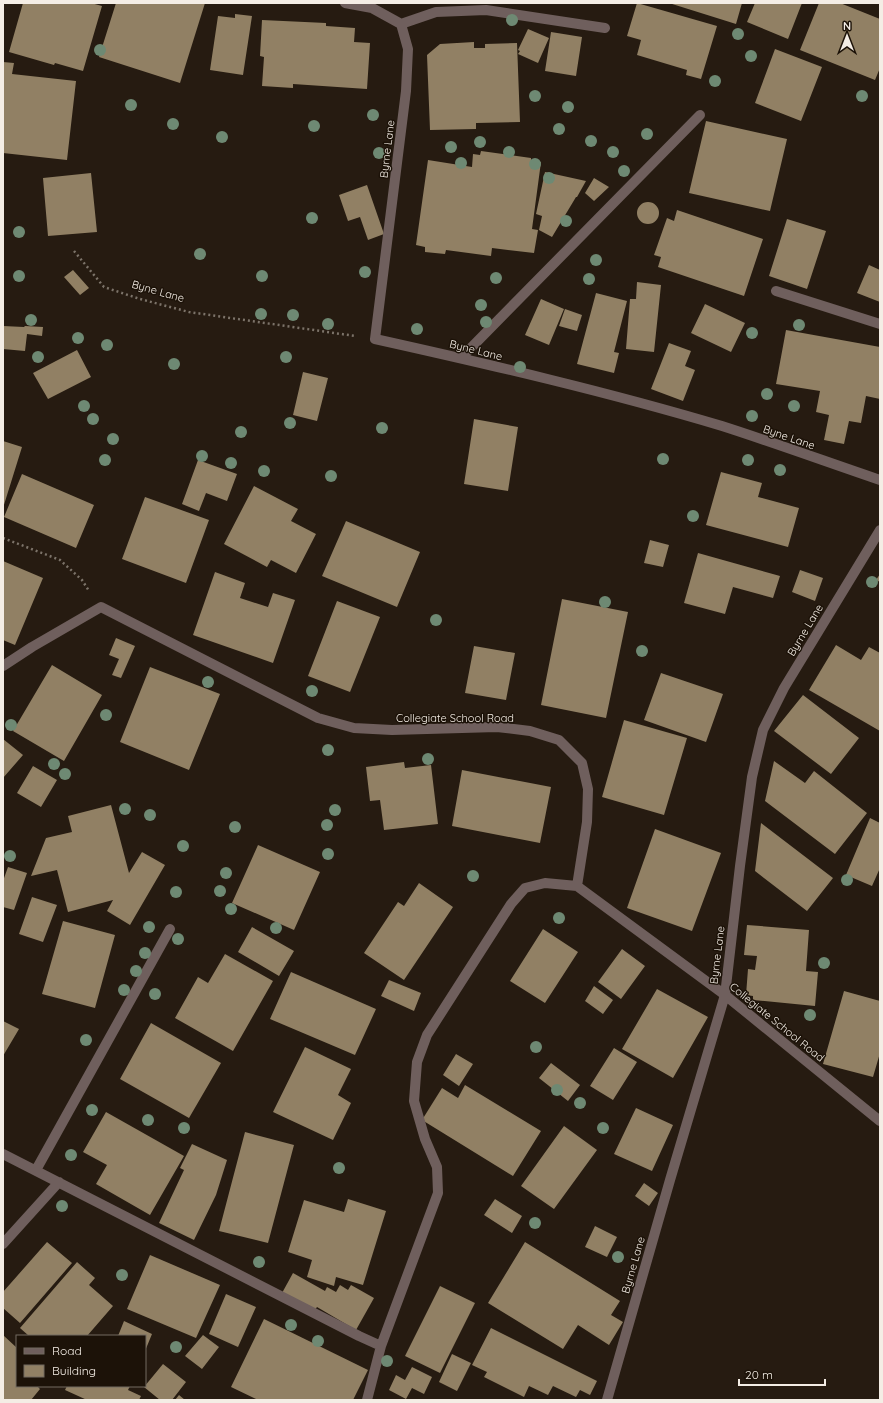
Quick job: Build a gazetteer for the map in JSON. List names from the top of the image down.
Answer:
{
  "streets": {
    "street": ["Byrne Lane", "Byne Lane", "Collegiate School Road"]
  },
  "crossings": [
    ["Byrne Lane", "Byne Lane"],
    ["Byrne Lane", "Collegiate School Road"]
  ],
  "legend": ["Road", "Building"],
  "scale_bar": "20 m",
  "north": "top"
}
